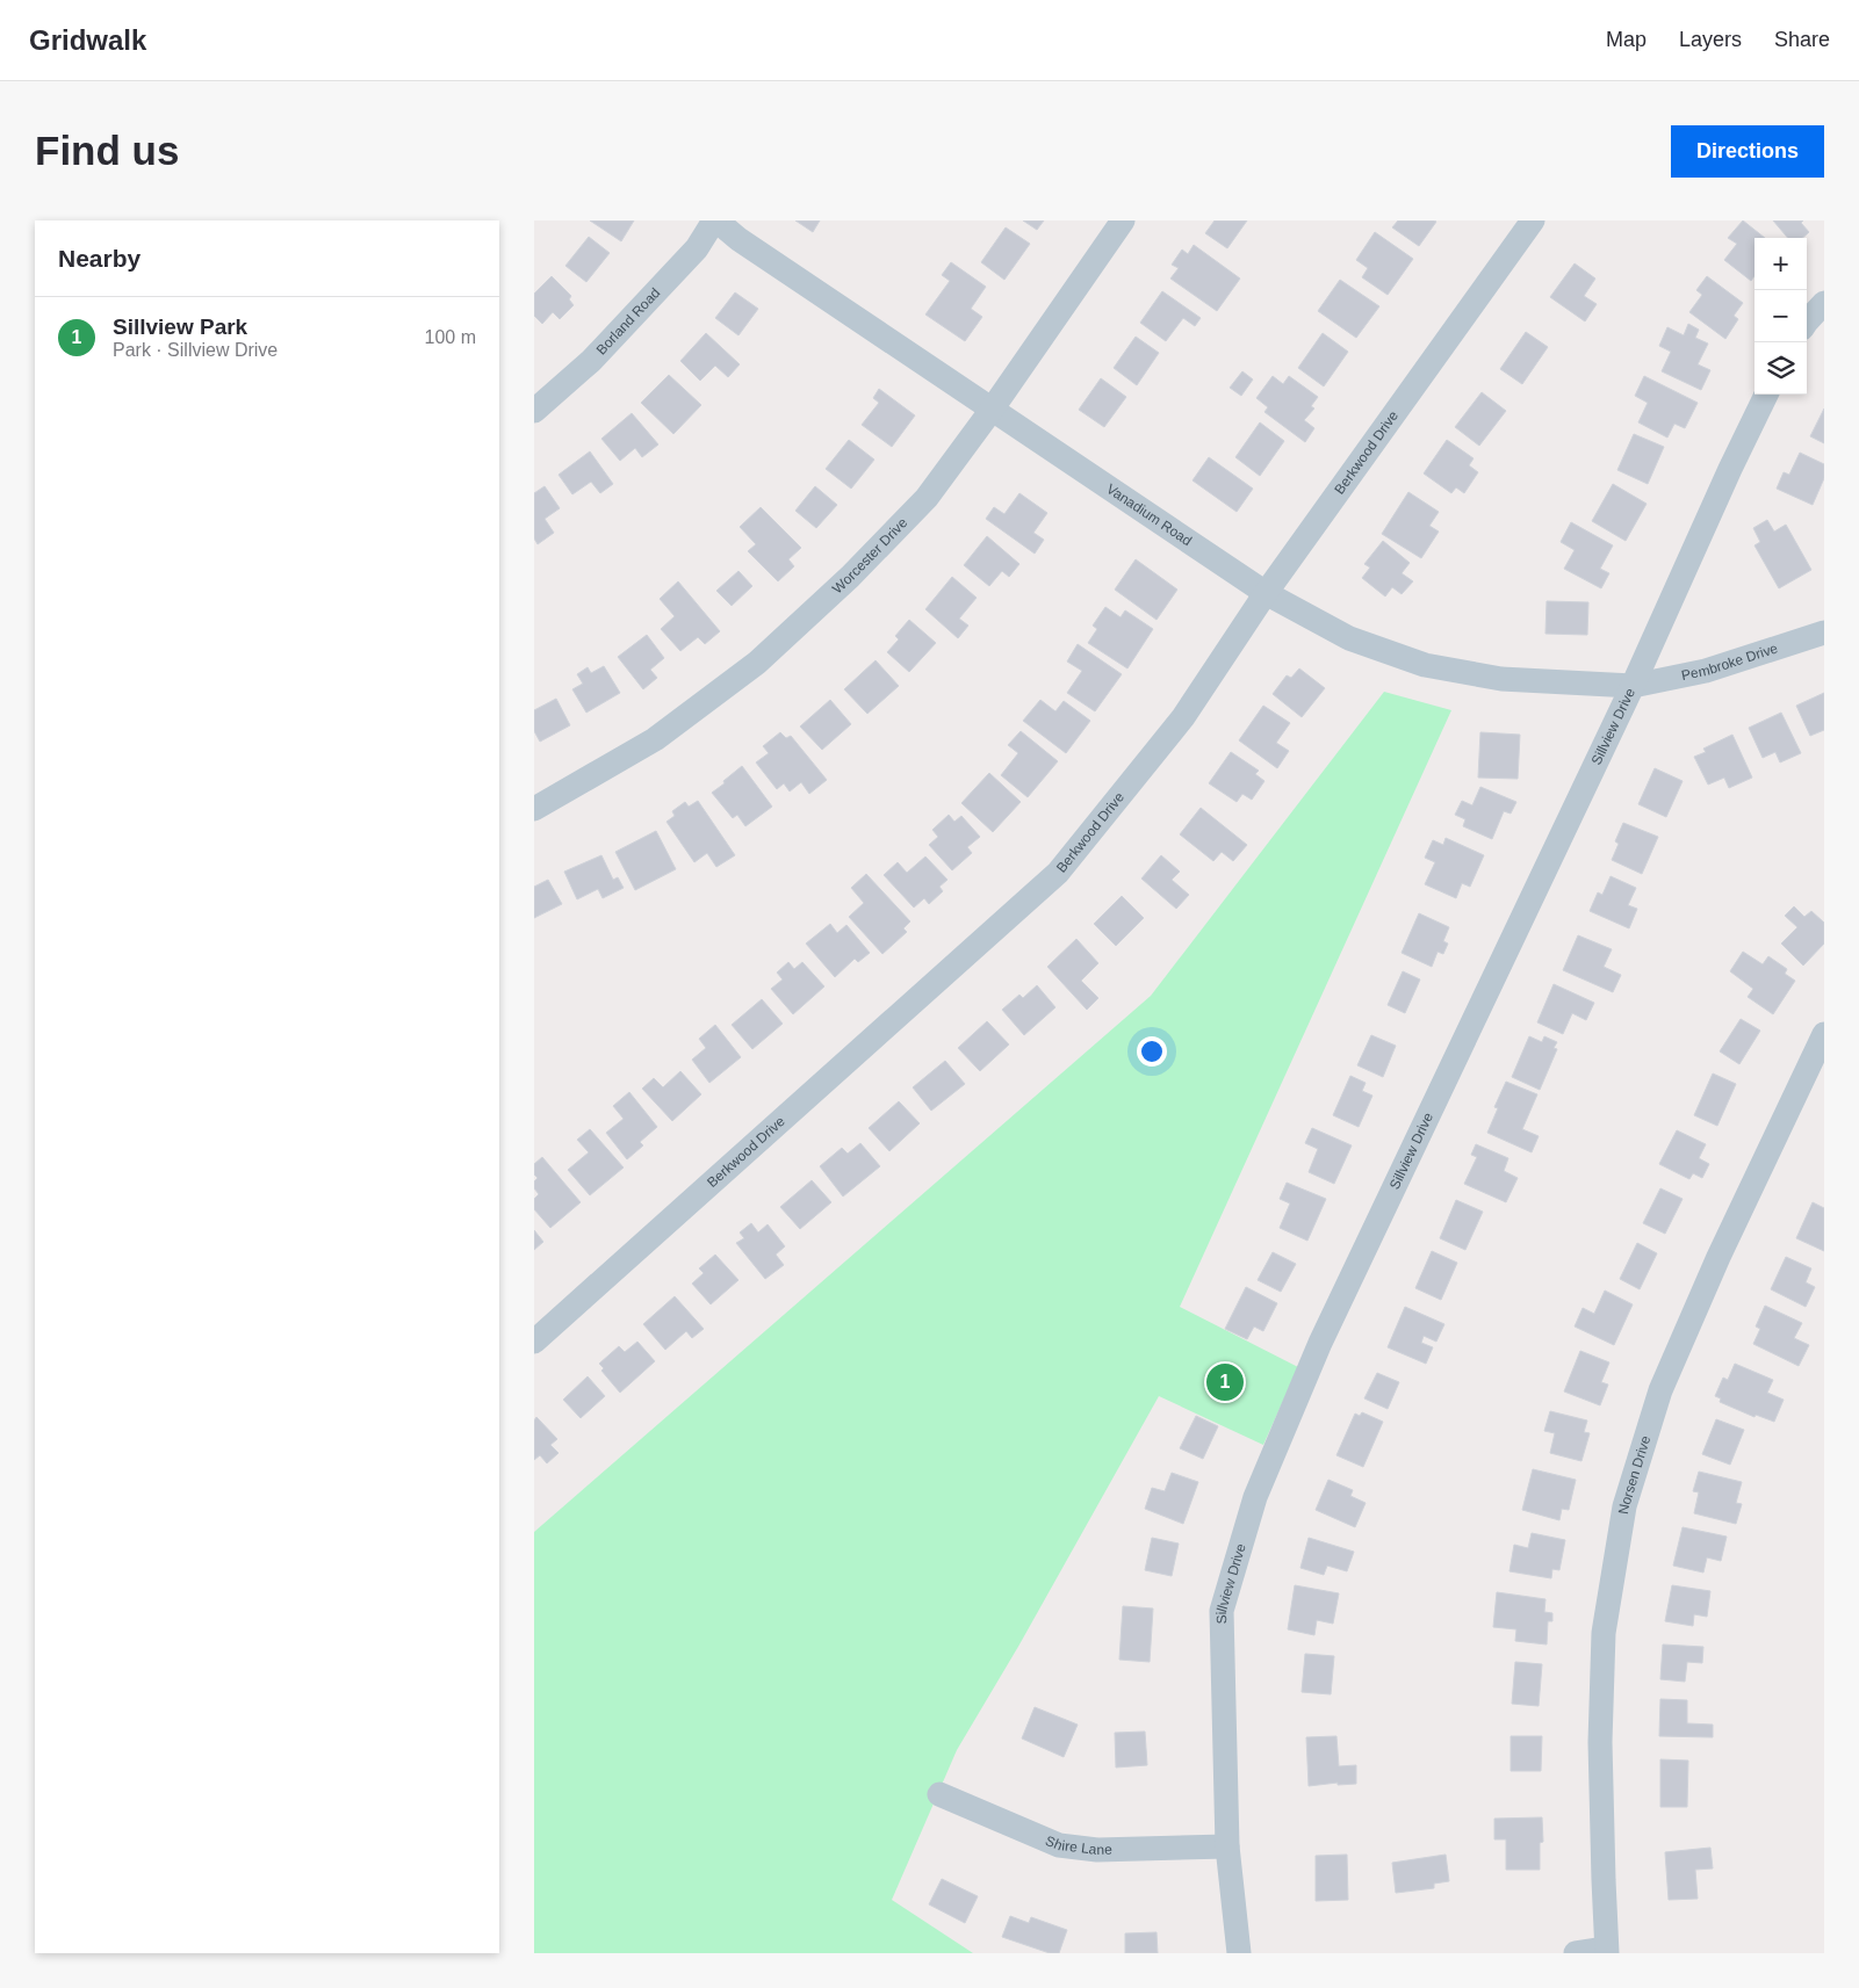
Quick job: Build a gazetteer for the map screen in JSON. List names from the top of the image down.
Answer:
{
  "streets": {
    "street": [
      "Borland Road",
      "Berkwood Drive",
      "Vanadium Road",
      "Worcester Drive",
      "Pembroke Drive",
      "Sillview Drive",
      "Norsen Drive",
      "Shire Lane"
    ]
  },
  "crossings": [
    ["Borland Road", "Vanadium Road"],
    ["Berkwood Drive", "Vanadium Road"],
    ["Vanadium Road", "Worcester Drive"],
    ["Vanadium Road", "Pembroke Drive"],
    ["Vanadium Road", "Sillview Drive"],
    ["Pembroke Drive", "Sillview Drive"],
    ["Sillview Drive", "Shire Lane"]
  ],
  "page": {
    "header": "Gridwalk",
    "nav": ["Map", "Layers", "Share"],
    "buttons": "Directions",
    "title": "Find us",
    "heading": "Nearby",
    "map_buttons": ["+", "−"],
    "list": [
      {
        "mark": "1",
        "name": "Sillview Park",
        "note": "Park · Sillview Drive",
        "value": "100 m"
      }
    ],
    "pins": "1"
  }
}
